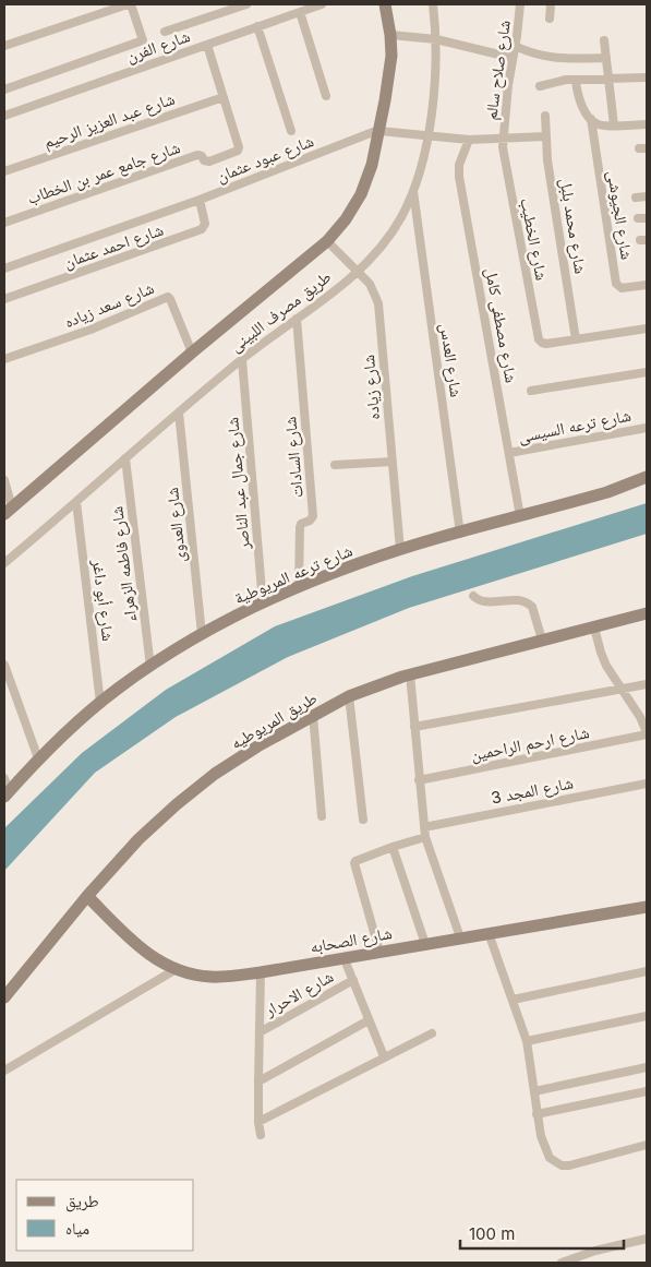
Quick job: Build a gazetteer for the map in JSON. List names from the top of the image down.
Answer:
{
  "streets": {
    "street": [
      "شارع الفرن",
      "شارع صلاح سالم",
      "شارع عبد العزيز الرحيم",
      "شارع عبود عثمان",
      "شارع جامع عمر بن الخطاب",
      "شارع الجيوشى",
      "شارع محمد بلبل",
      "شارع الخطيب",
      "شارع احمد عثمان",
      "شارع سعد زياده",
      "طريق مصرف اللبينى",
      "شارع مصطفى كامل",
      "شارع العدس",
      "شارع زياده",
      "شارع ترعه السيسى",
      "شارع السادات",
      "شارع جمال عبد الناصر",
      "شارع العدوى",
      "شارع فاطمه الزهراء",
      "شارع ترعه المريوطية",
      "شارع أبو داغر",
      "طريق المريوطيه",
      "شارع ارحم الراحمين",
      "شارع المجد 3",
      "شارع الصحابه",
      "شارع الاحرار"
    ]
  },
  "crossings": [
    ["شارع صلاح سالم", "شارع عبود عثمان"],
    ["شارع صلاح سالم", "شارع الخطيب"],
    ["شارع عبد العزيز الرحيم", "شارع جامع عمر بن الخطاب"],
    ["شارع عبود عثمان", "شارع محمد بلبل"],
    ["شارع عبود عثمان", "شارع الخطيب"],
    ["شارع عبود عثمان", "شارع احمد عثمان"],
    ["شارع عبود عثمان", "طريق مصرف اللبينى"],
    ["شارع عبود عثمان", "شارع مصطفى كامل"],
    ["شارع محمد بلبل", "شارع الخطيب"],
    ["شارع سعد زياده", "طريق مصرف اللبينى"],
    ["طريق مصرف اللبينى", "شارع العدس"],
    ["طريق مصرف اللبينى", "شارع زياده"],
    ["طريق مصرف اللبينى", "شارع السادات"],
    ["طريق مصرف اللبينى", "شارع جمال عبد الناصر"],
    ["طريق مصرف اللبينى", "شارع العدوى"],
    ["طريق مصرف اللبينى", "شارع فاطمه الزهراء"],
    ["طريق مصرف اللبينى", "شارع أبو داغر"],
    ["شارع مصطفى كامل", "شارع ترعه السيسى"],
    ["شارع مصطفى كامل", "شارع ترعه المريوطية"],
    ["شارع العدس", "شارع ترعه المريوطية"],
    ["شارع زياده", "شارع ترعه المريوطية"],
    ["شارع السادات", "شارع ترعه المريوطية"],
    ["شارع جمال عبد الناصر", "شارع ترعه المريوطية"],
    ["شارع العدوى", "شارع ترعه المريوطية"],
    ["شارع فاطمه الزهراء", "شارع ترعه المريوطية"],
    ["شارع ترعه المريوطية", "شارع أبو داغر"],
    ["طريق المريوطيه", "شارع الصحابه"]
  ],
  "legend": ["طريق", "مياه"],
  "scale_bar": "100 m"
}
